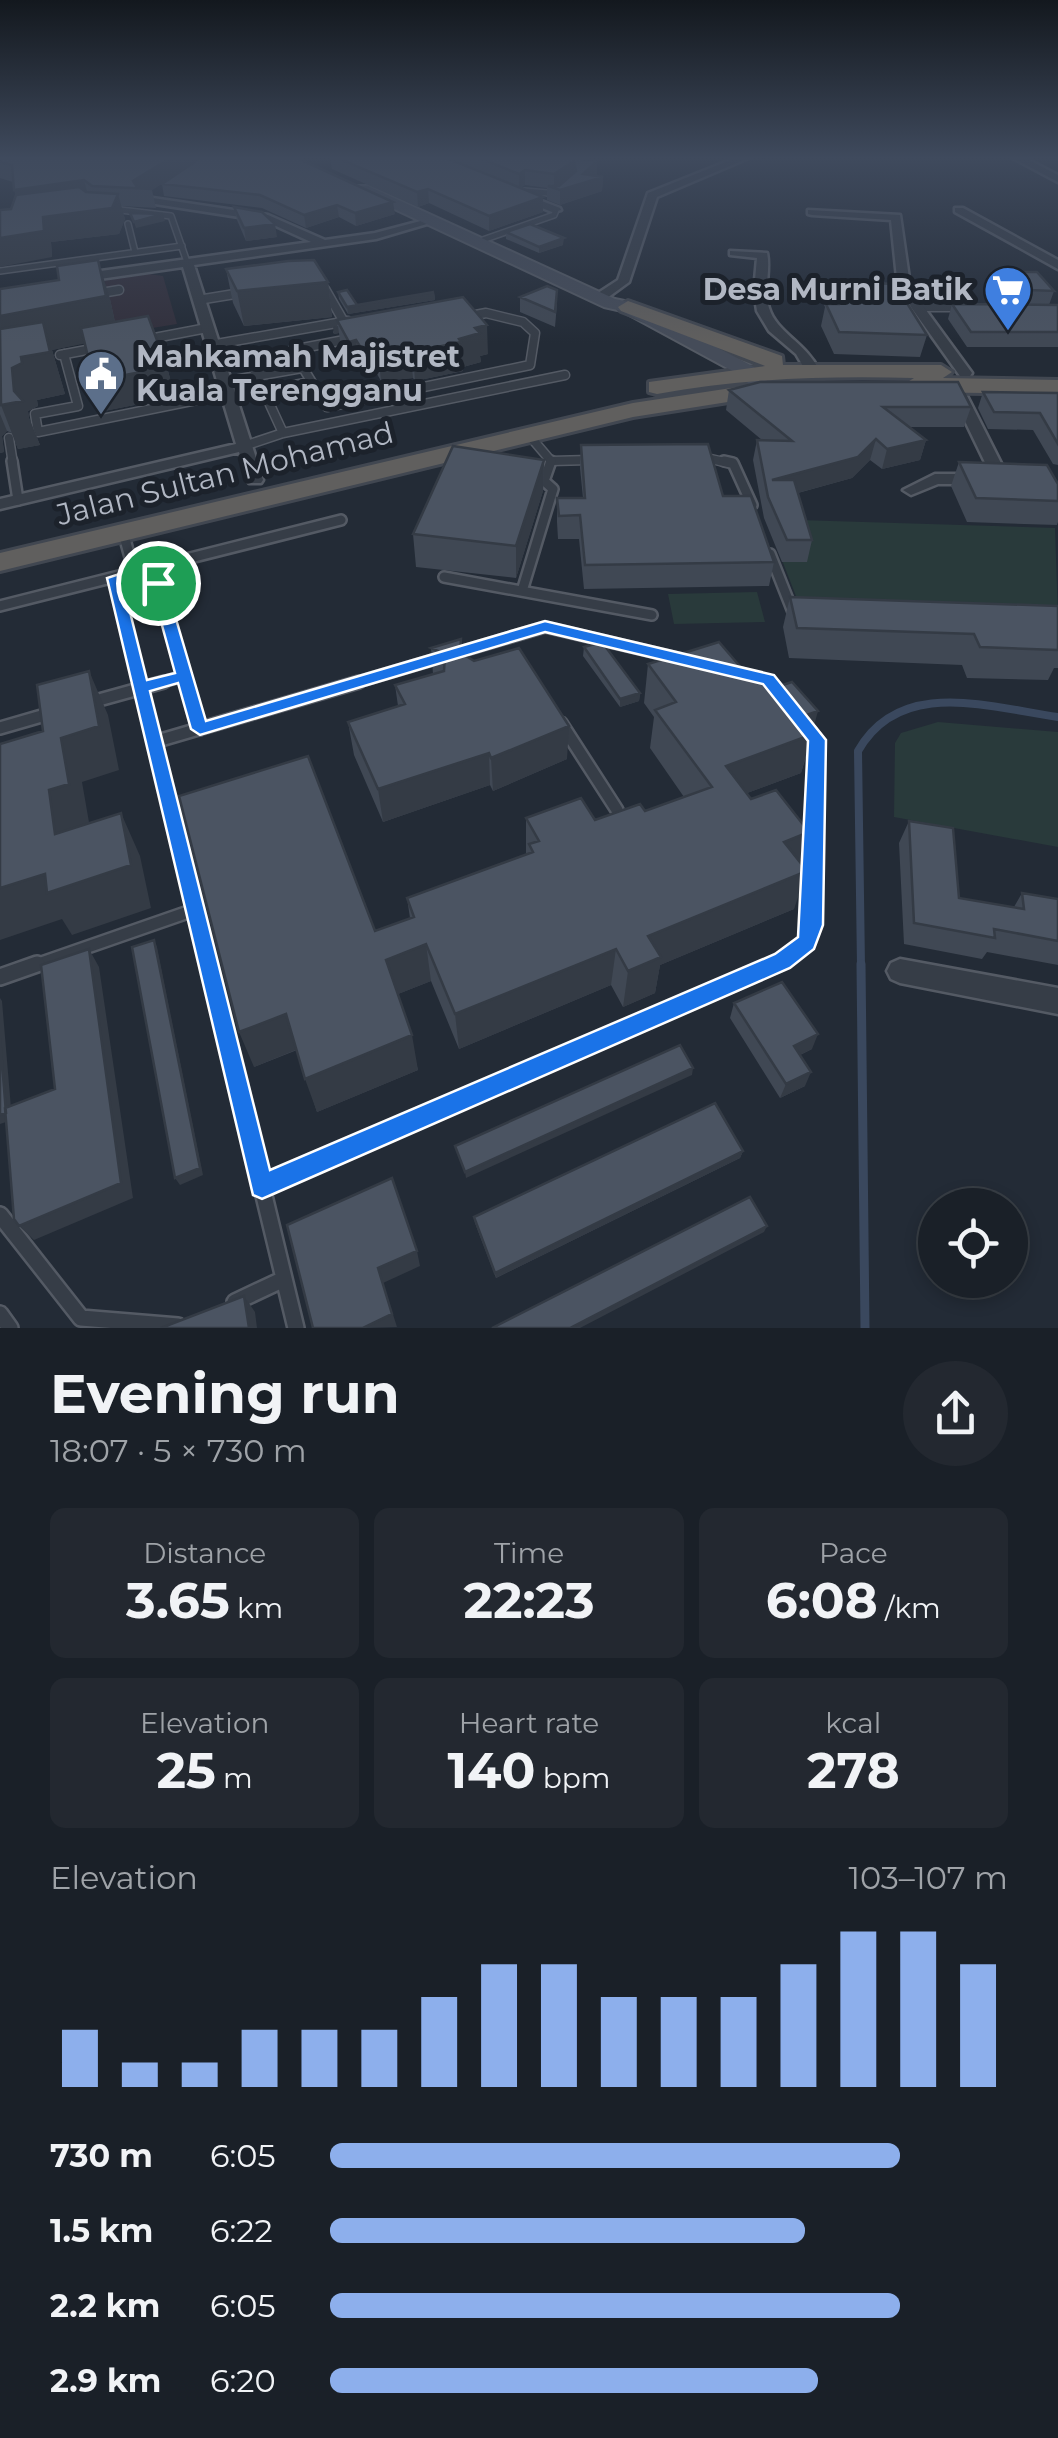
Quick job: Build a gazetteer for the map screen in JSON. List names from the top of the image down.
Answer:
{
  "streets": {
    "highway": ["Jalan Sultan Mohamad"]
  },
  "places": {
    "supermarket": ["Desa Murni Batik"],
    "public building": ["Mahkamah Majistret Kuala Terengganu"]
  },
  "page": {
    "heading": ["Evening run", "18:07 · 5 × 730 m"],
    "stats": [
      ["Distance", "3.65 km"],
      ["Time", "22:23"],
      ["Pace", "6:08 /km"],
      ["Elevation", "25 m"],
      ["Heart rate", "140 bpm"],
      ["kcal", "278"]
    ],
    "chart": ["Elevation", "103–107 m"],
    "list": [
      {
        "name": "730 m",
        "note": "6:05"
      },
      {
        "name": "1.5 km",
        "note": "6:22"
      },
      {
        "name": "2.2 km",
        "note": "6:05"
      },
      {
        "name": "2.9 km",
        "note": "6:20"
      }
    ]
  }
}
